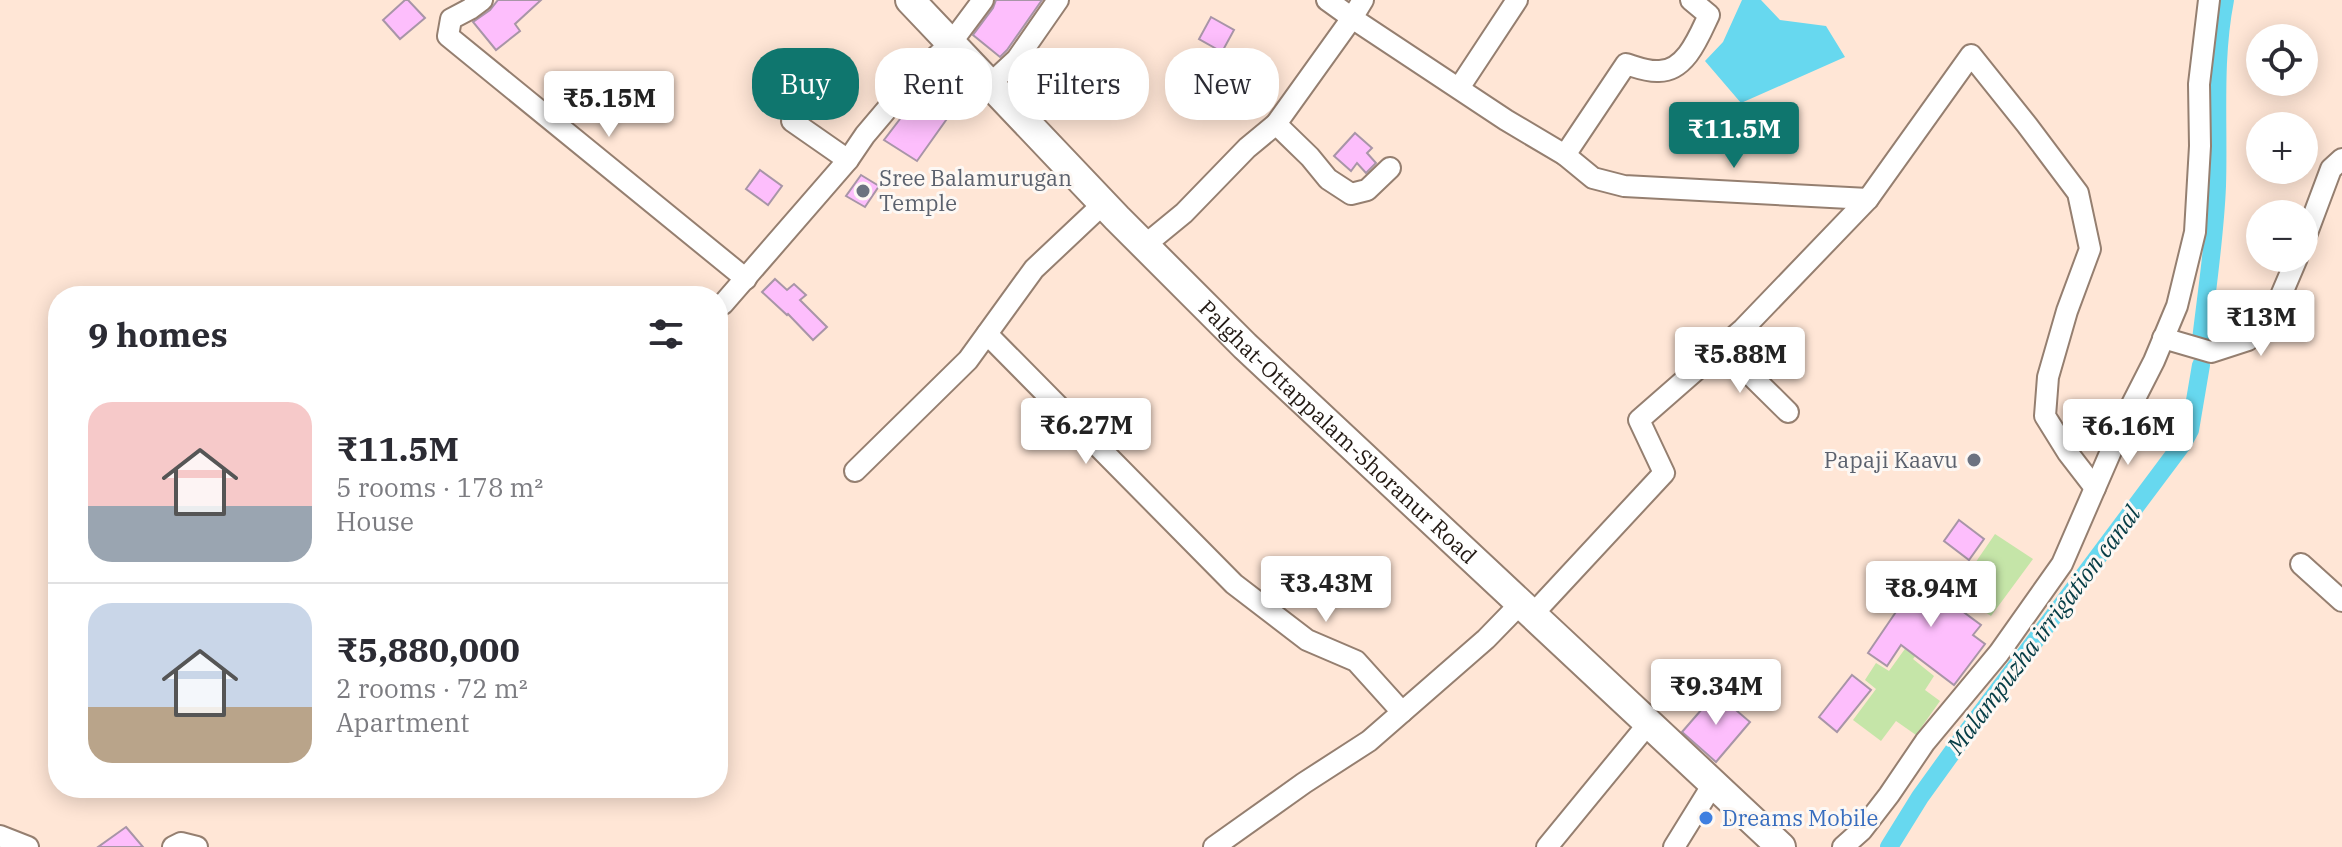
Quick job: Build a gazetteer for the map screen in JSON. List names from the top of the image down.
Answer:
{
  "streets": {
    "main road": ["Palghat-Ottappalam-Shoranur Road"]
  },
  "water": ["Malampuzha irrigation canal"],
  "places": ["Sree Balamurugan Temple", "Papaji Kaavu", "Dreams Mobile"],
  "page": {
    "map_buttons": ["+", "−"],
    "chip": [
      "Buy",
      "Rent",
      "Filters",
      "New"
    ],
    "price": [
      "₹5.15M",
      "₹11.5M",
      "₹13M",
      "₹5.88M",
      "₹6.27M",
      "₹6.16M",
      "₹3.43M",
      "₹8.94M",
      "₹9.34M"
    ],
    "heading": "9 homes",
    "list": [
      {
        "name": "₹11.5M",
        "note": "5 rooms · 178 m² · House"
      },
      {
        "name": "₹5,880,000",
        "note": "2 rooms · 72 m² · Apartment"
      }
    ]
  }
}
